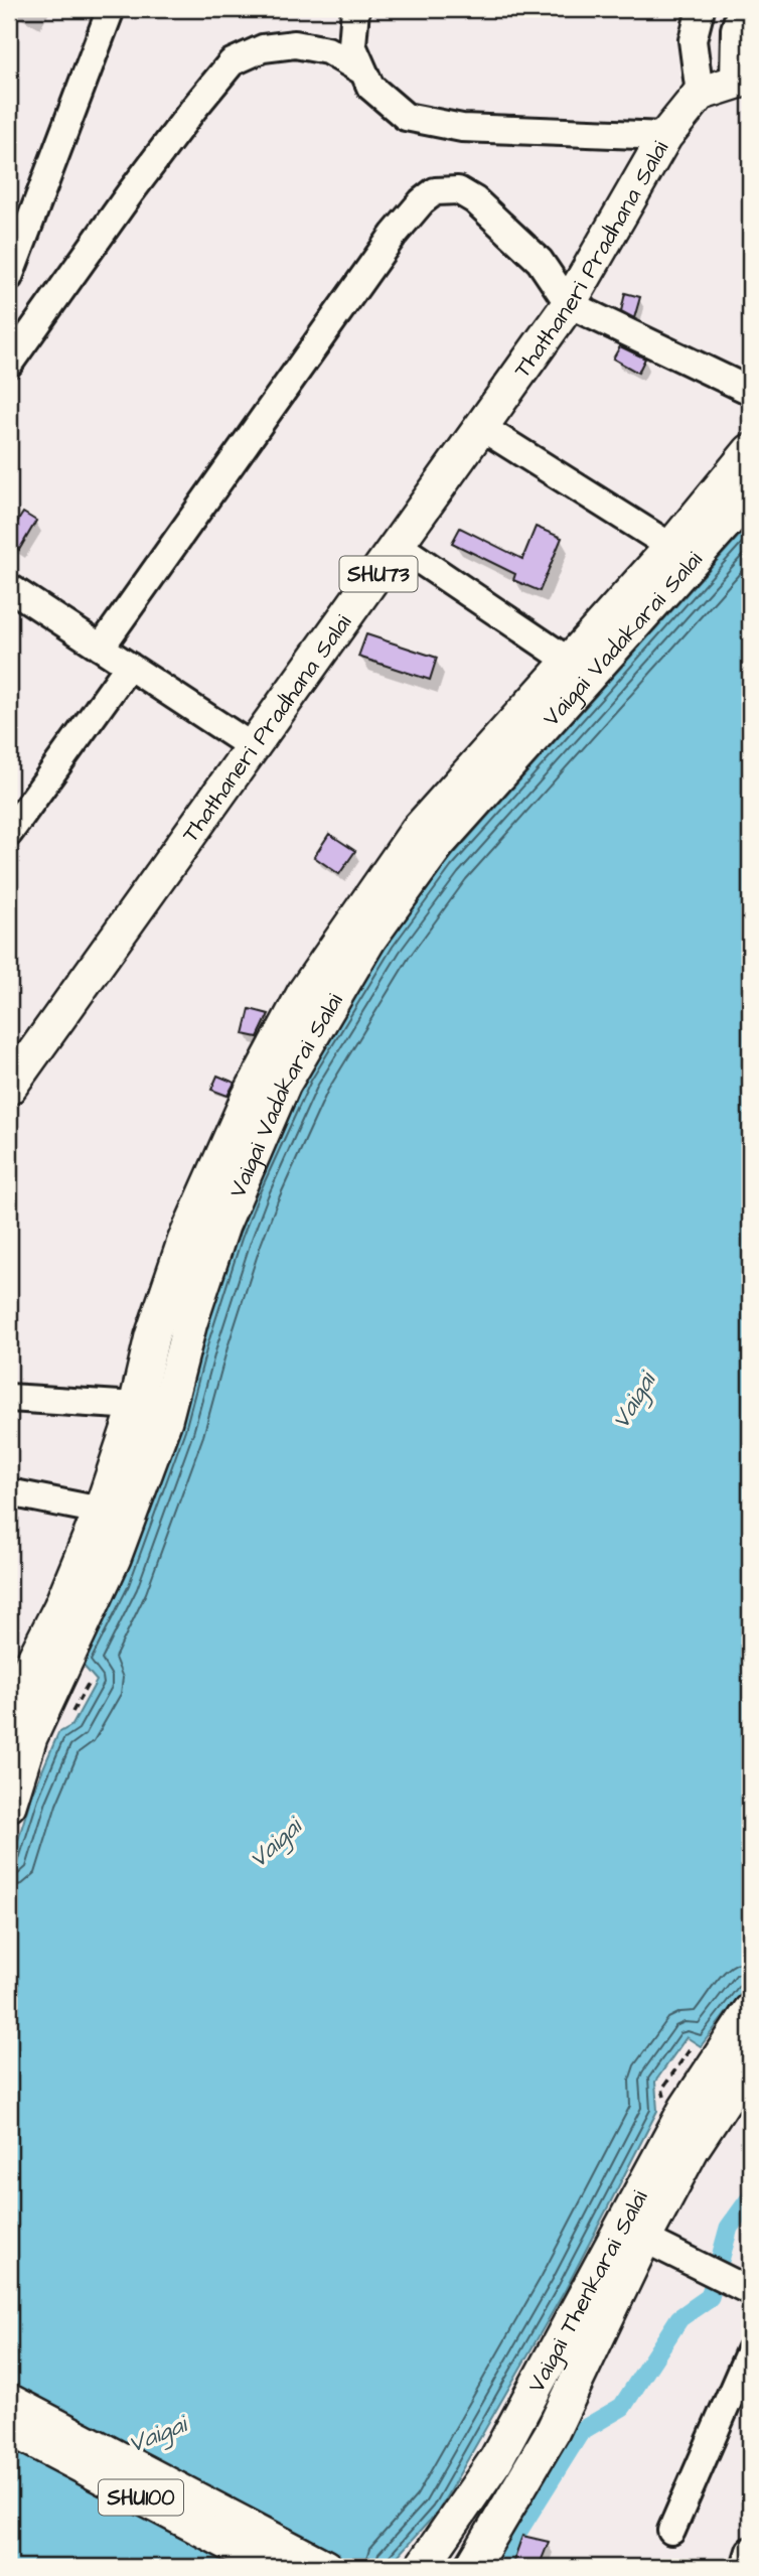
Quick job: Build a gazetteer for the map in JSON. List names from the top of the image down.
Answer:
{
  "streets": {
    "main road": [
      "Thathaneri Pradhana Salai",
      "SHU73",
      "Vaigai Vadakarai Salai",
      "Vaigai Thenkarai Salai",
      "SHU100"
    ]
  },
  "water": ["Vaigai"]
}
